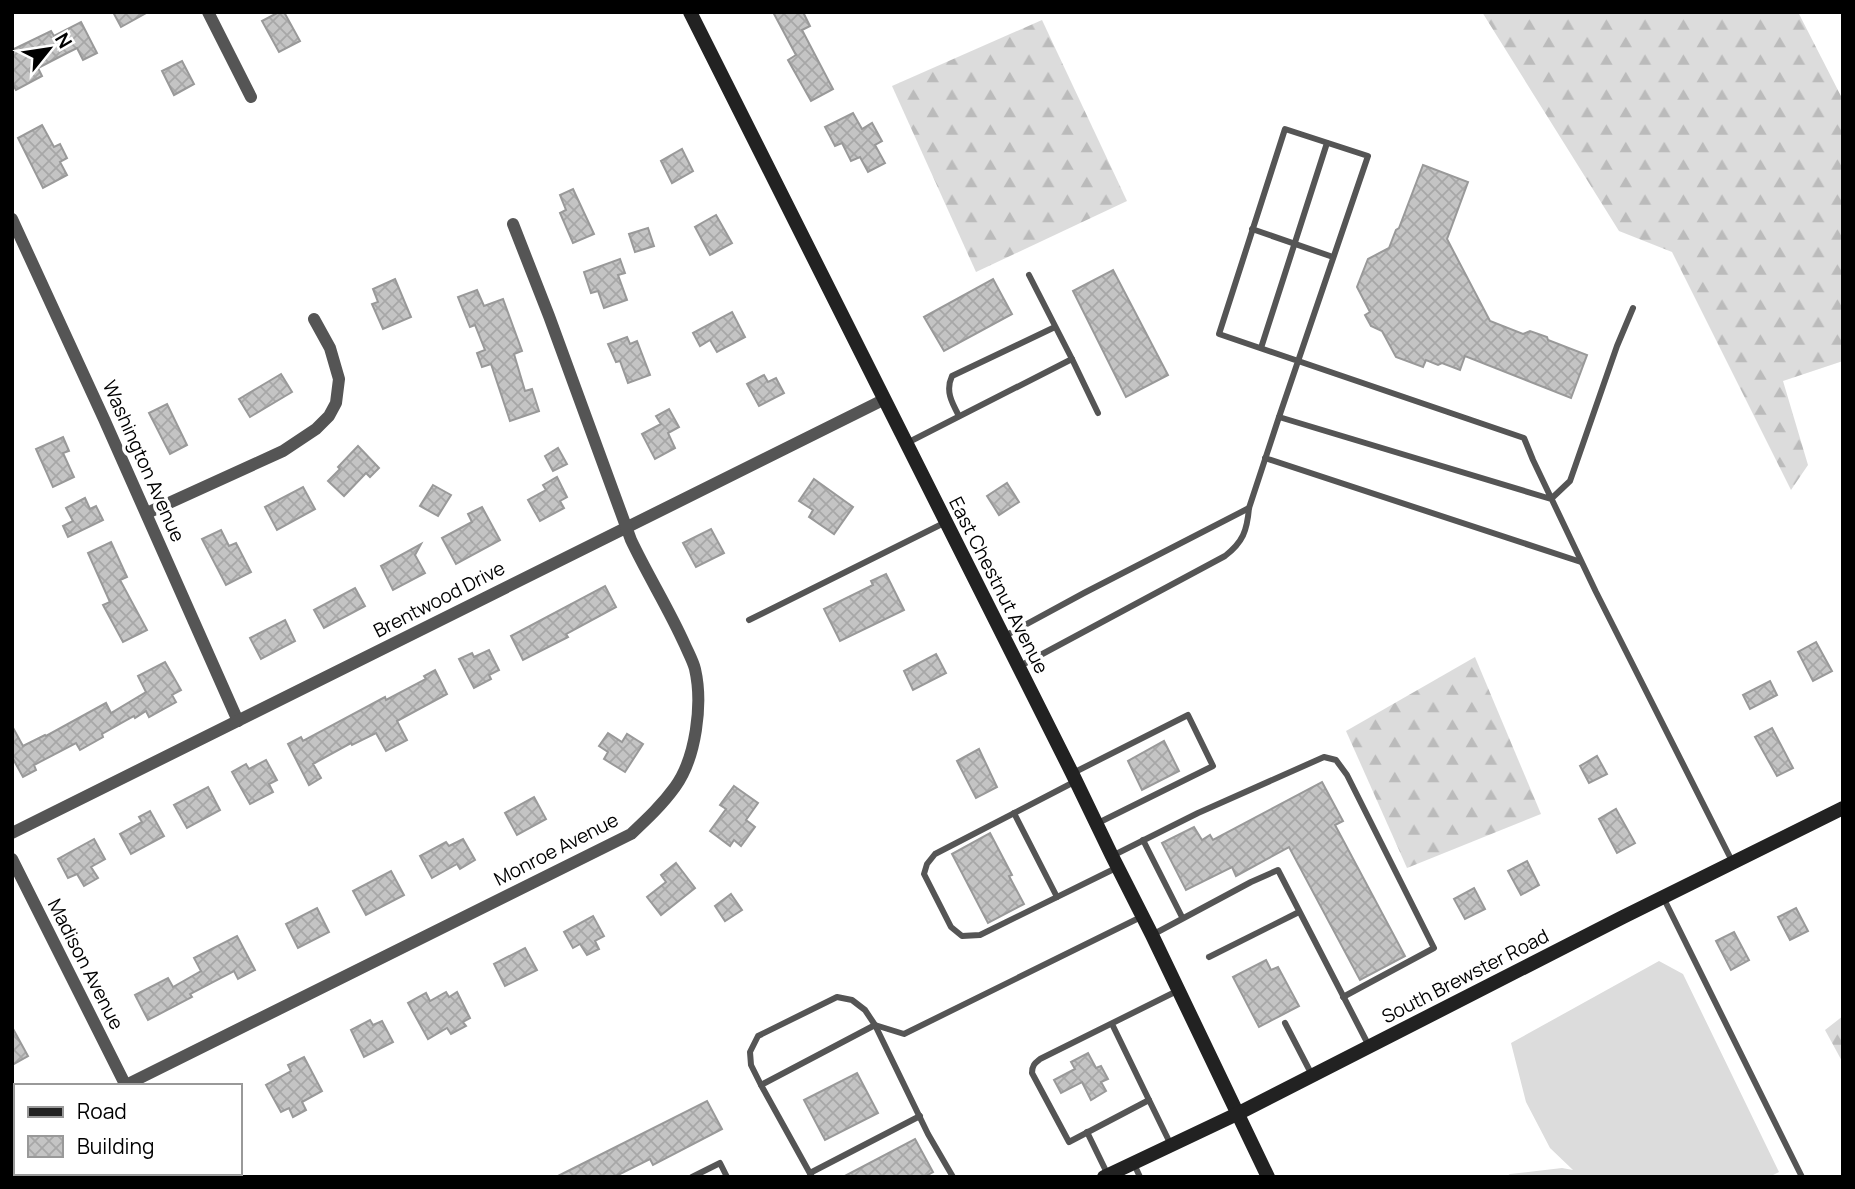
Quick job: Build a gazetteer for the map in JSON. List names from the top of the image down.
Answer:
{
  "streets": {
    "street": [
      "Washington Avenue",
      "East Chestnut Avenue",
      "Brentwood Drive",
      "Monroe Avenue",
      "Madison Avenue",
      "South Brewster Road"
    ]
  },
  "crossings": [
    ["Washington Avenue", "Brentwood Drive"],
    ["East Chestnut Avenue", "Brentwood Drive"],
    ["East Chestnut Avenue", "South Brewster Road"],
    ["Brentwood Drive", "Monroe Avenue"]
  ],
  "legend": ["Road", "Building"],
  "north": "top right"
}
